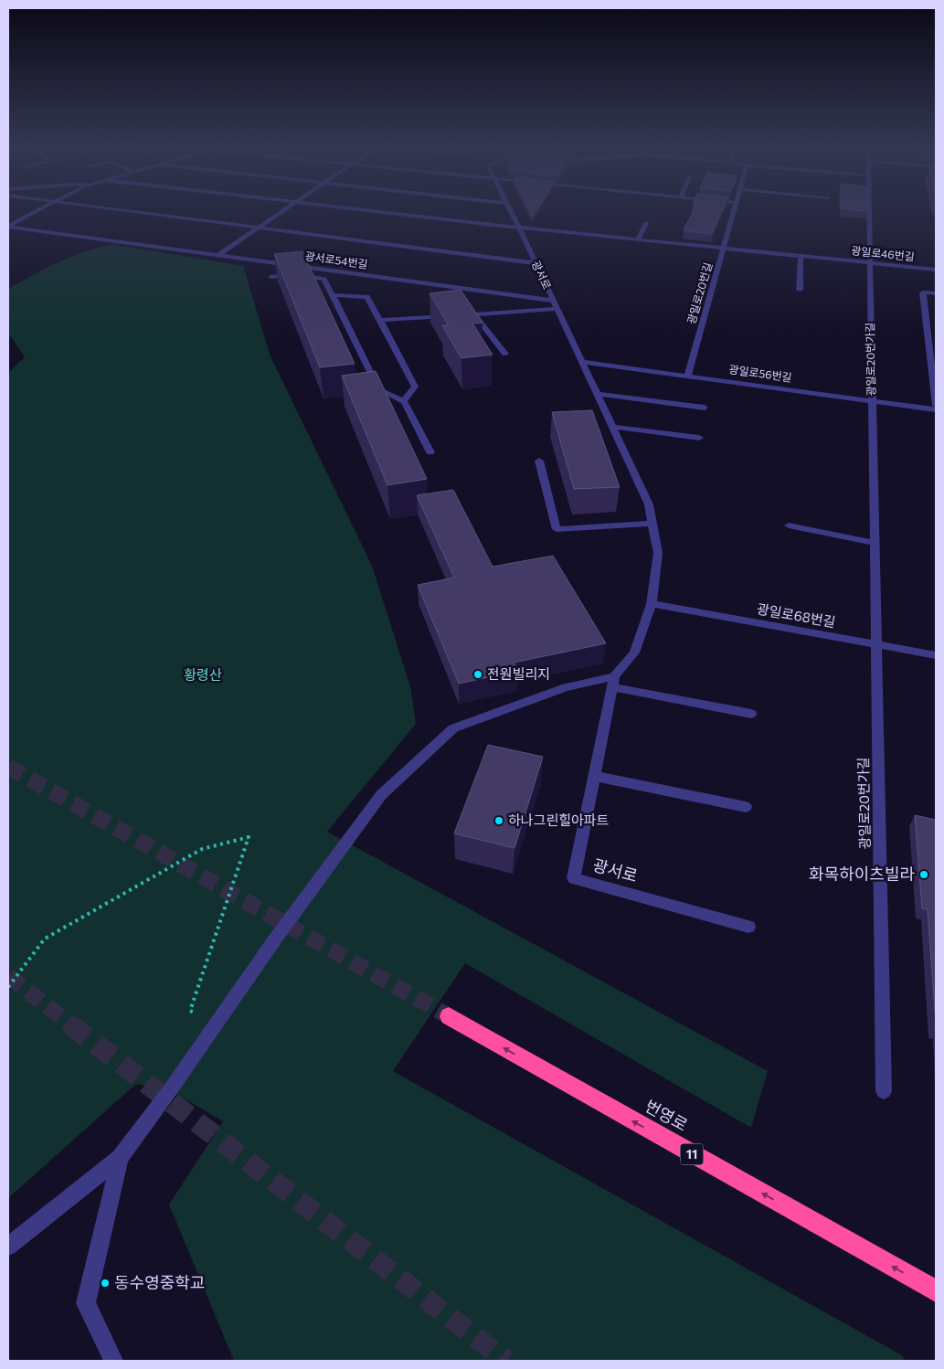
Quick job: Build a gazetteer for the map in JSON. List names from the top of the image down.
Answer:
{
  "streets": {
    "highway": ["번영로", "11"],
    "street": [
      "광일로46번길",
      "광서로54번길",
      "광서로",
      "광일로20번길",
      "광일로20번가길",
      "광일로56번길",
      "광일로68번길"
    ]
  },
  "crossings": [
    ["광일로46번길", "광서로"],
    ["광일로46번길", "광일로20번길"],
    ["광일로46번길", "광일로20번가길"],
    ["광서로54번길", "광서로"],
    ["광서로", "광일로56번길"],
    ["광서로", "광일로68번길"],
    ["광일로20번길", "광일로56번길"],
    ["광일로20번가길", "광일로56번길"],
    ["광일로20번가길", "광일로68번길"]
  ],
  "one_way": ["번영로"],
  "parks": ["황령산"],
  "places": [
    "전원빌리지",
    "하나그린힐아파트",
    "화목하이츠빌라",
    "동수영중학교"
  ]
}
